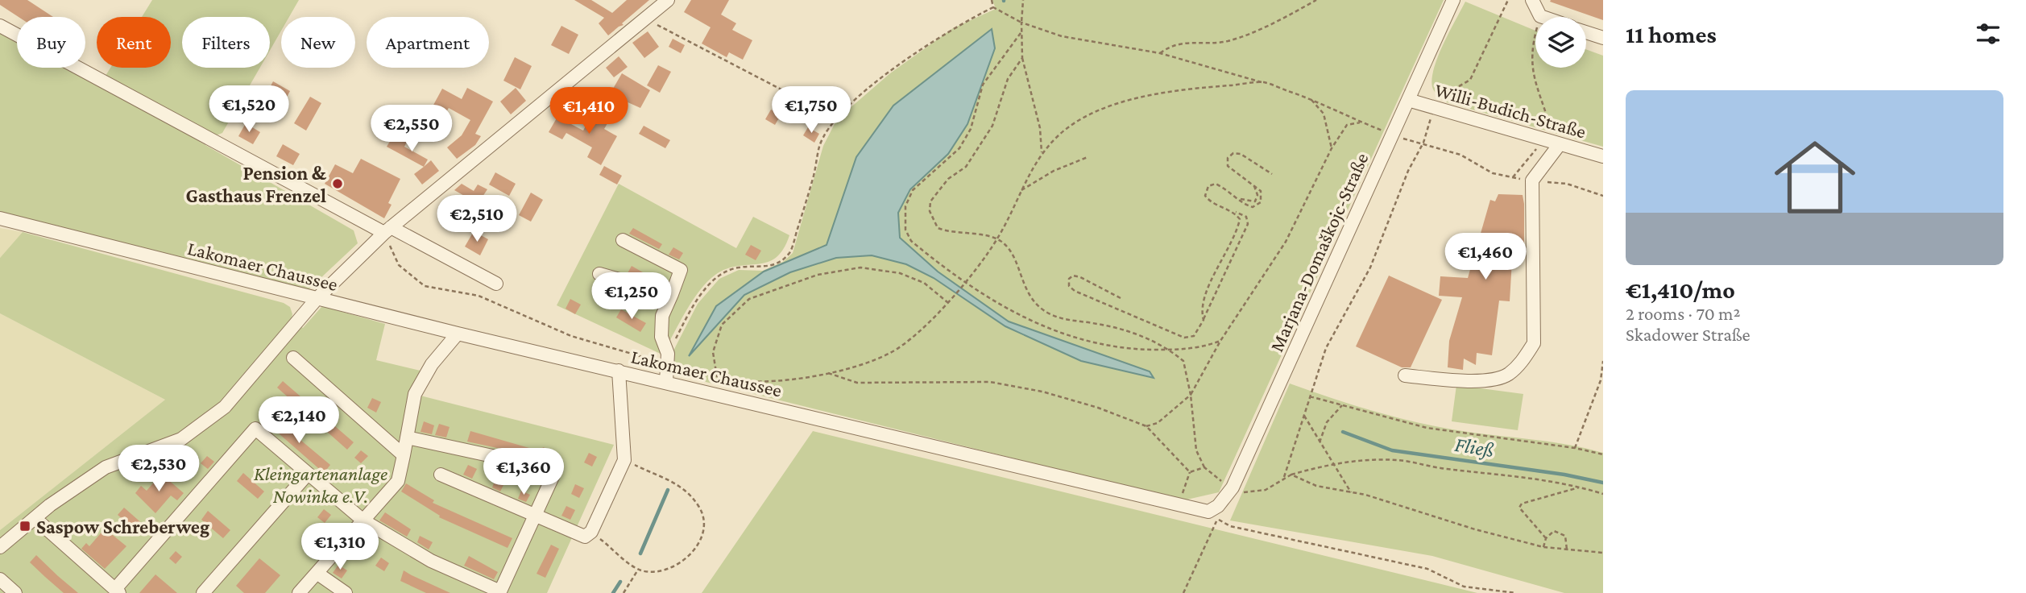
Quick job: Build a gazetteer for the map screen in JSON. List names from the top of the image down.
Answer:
{
  "streets": {
    "street": ["Willi-Budich-Straße", "Marjana-Domaškojc-Straße", "Lakomaer Chaussee"]
  },
  "crossings": [
    ["Willi-Budich-Straße", "Marjana-Domaškojc-Straße"],
    ["Marjana-Domaškojc-Straße", "Lakomaer Chaussee"]
  ],
  "water": ["Fließ"],
  "parks": ["Kleingartenanlage Nowinka e.V."],
  "places": {
    "other": ["Pension & Gasthaus Frenzel"],
    "transit": ["Saspow Schreberweg"]
  },
  "page": {
    "heading": "11 homes",
    "chip": [
      "Buy",
      "Rent",
      "Filters",
      "New",
      "Apartment"
    ],
    "list": [
      {
        "name": "€1,410/mo",
        "note": "2 rooms · 70 m² · Skadower Straße"
      }
    ],
    "price": [
      "€1,520",
      "€1,750",
      "€1,410",
      "€2,550",
      "€2,510",
      "€1,460",
      "€1,250",
      "€2,140",
      "€2,530",
      "€1,360",
      "€1,310"
    ]
  }
}
